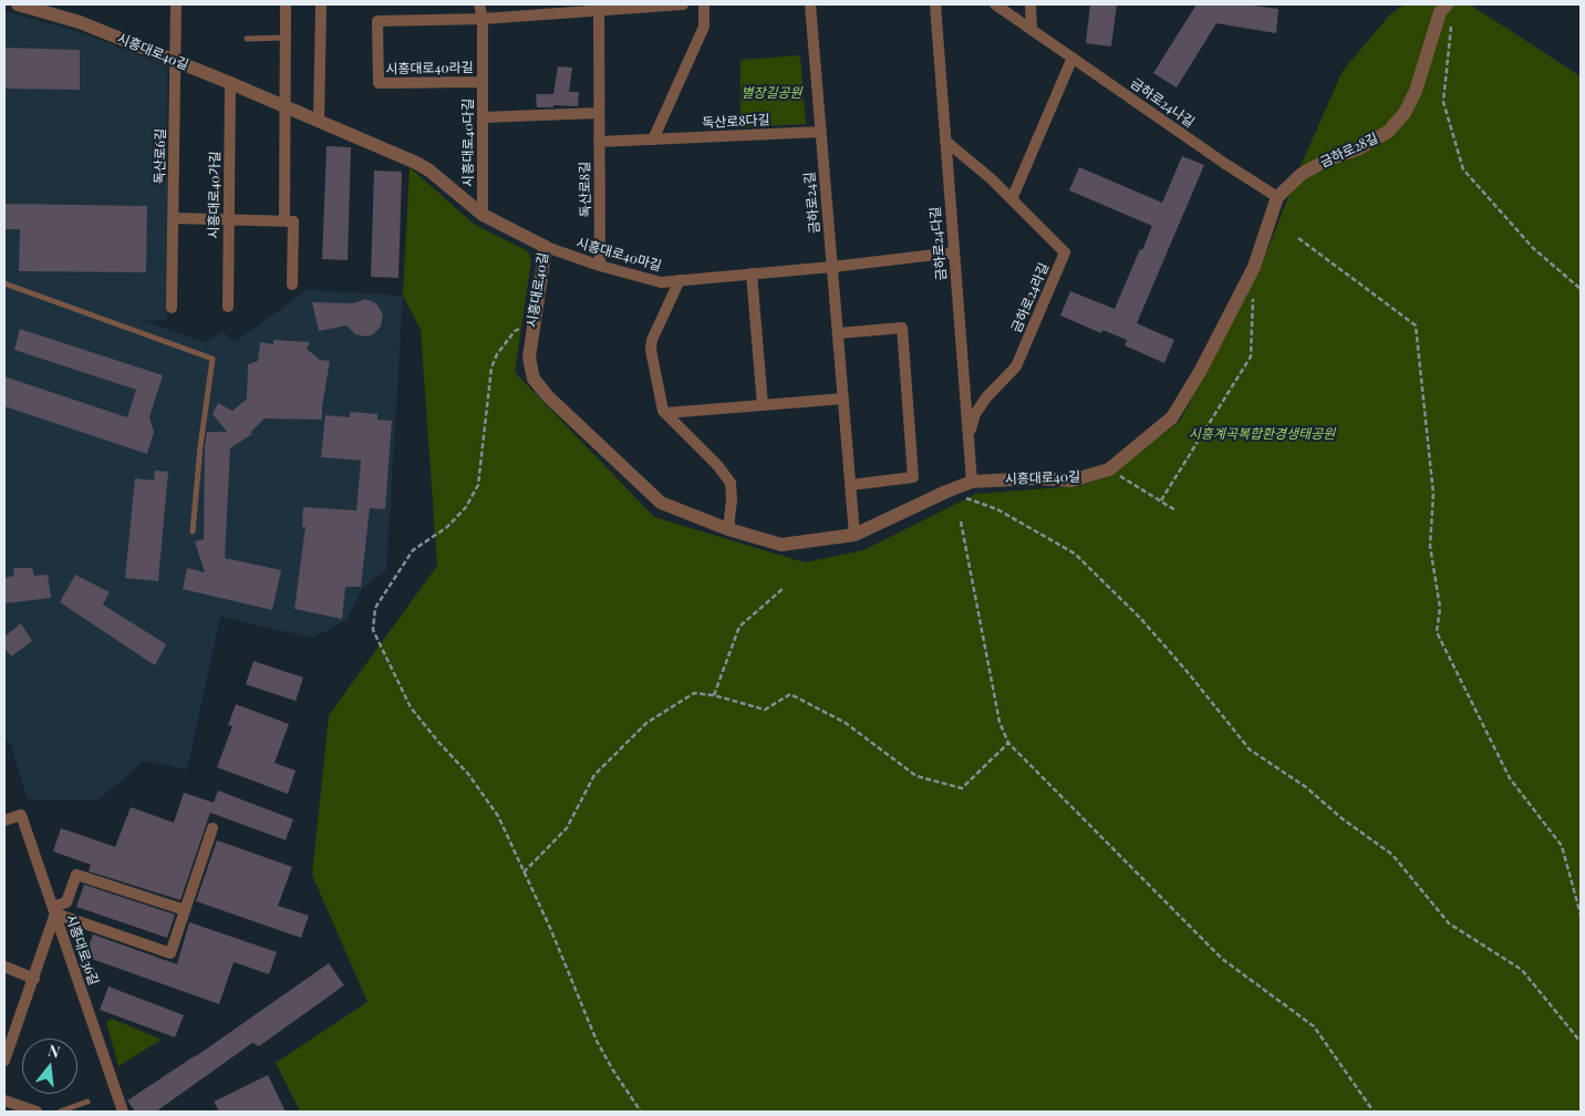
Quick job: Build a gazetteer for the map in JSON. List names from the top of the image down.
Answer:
{
  "streets": {
    "street": [
      "시흥대로40길",
      "시흥대로40라길",
      "금하로24나길",
      "독산로8다길",
      "시흥대로40다길",
      "금하로28길",
      "독산로6길",
      "독산로8길",
      "시흥대로40가길",
      "금하로24길",
      "금하로24다길",
      "시흥대로40마길",
      "금하로24라길",
      "시흥대로36길"
    ]
  },
  "crossings": [
    ["시흥대로40길", "금하로24나길"],
    ["시흥대로40길", "시흥대로40다길"],
    ["시흥대로40길", "금하로28길"],
    ["시흥대로40길", "독산로6길"],
    ["시흥대로40길", "시흥대로40가길"],
    ["시흥대로40길", "금하로24길"],
    ["시흥대로40길", "금하로24다길"],
    ["시흥대로40길", "시흥대로40마길"],
    ["시흥대로40라길", "시흥대로40다길"],
    ["금하로24나길", "금하로28길"],
    ["독산로8다길", "독산로8길"],
    ["독산로8다길", "금하로24길"],
    ["독산로8길", "시흥대로40마길"],
    ["금하로24길", "시흥대로40마길"],
    ["금하로24다길", "시흥대로40마길"],
    ["금하로24다길", "금하로24라길"]
  ],
  "parks": ["별장길공원", "시흥계곡복합환경생태공원"],
  "north": "top"
}
